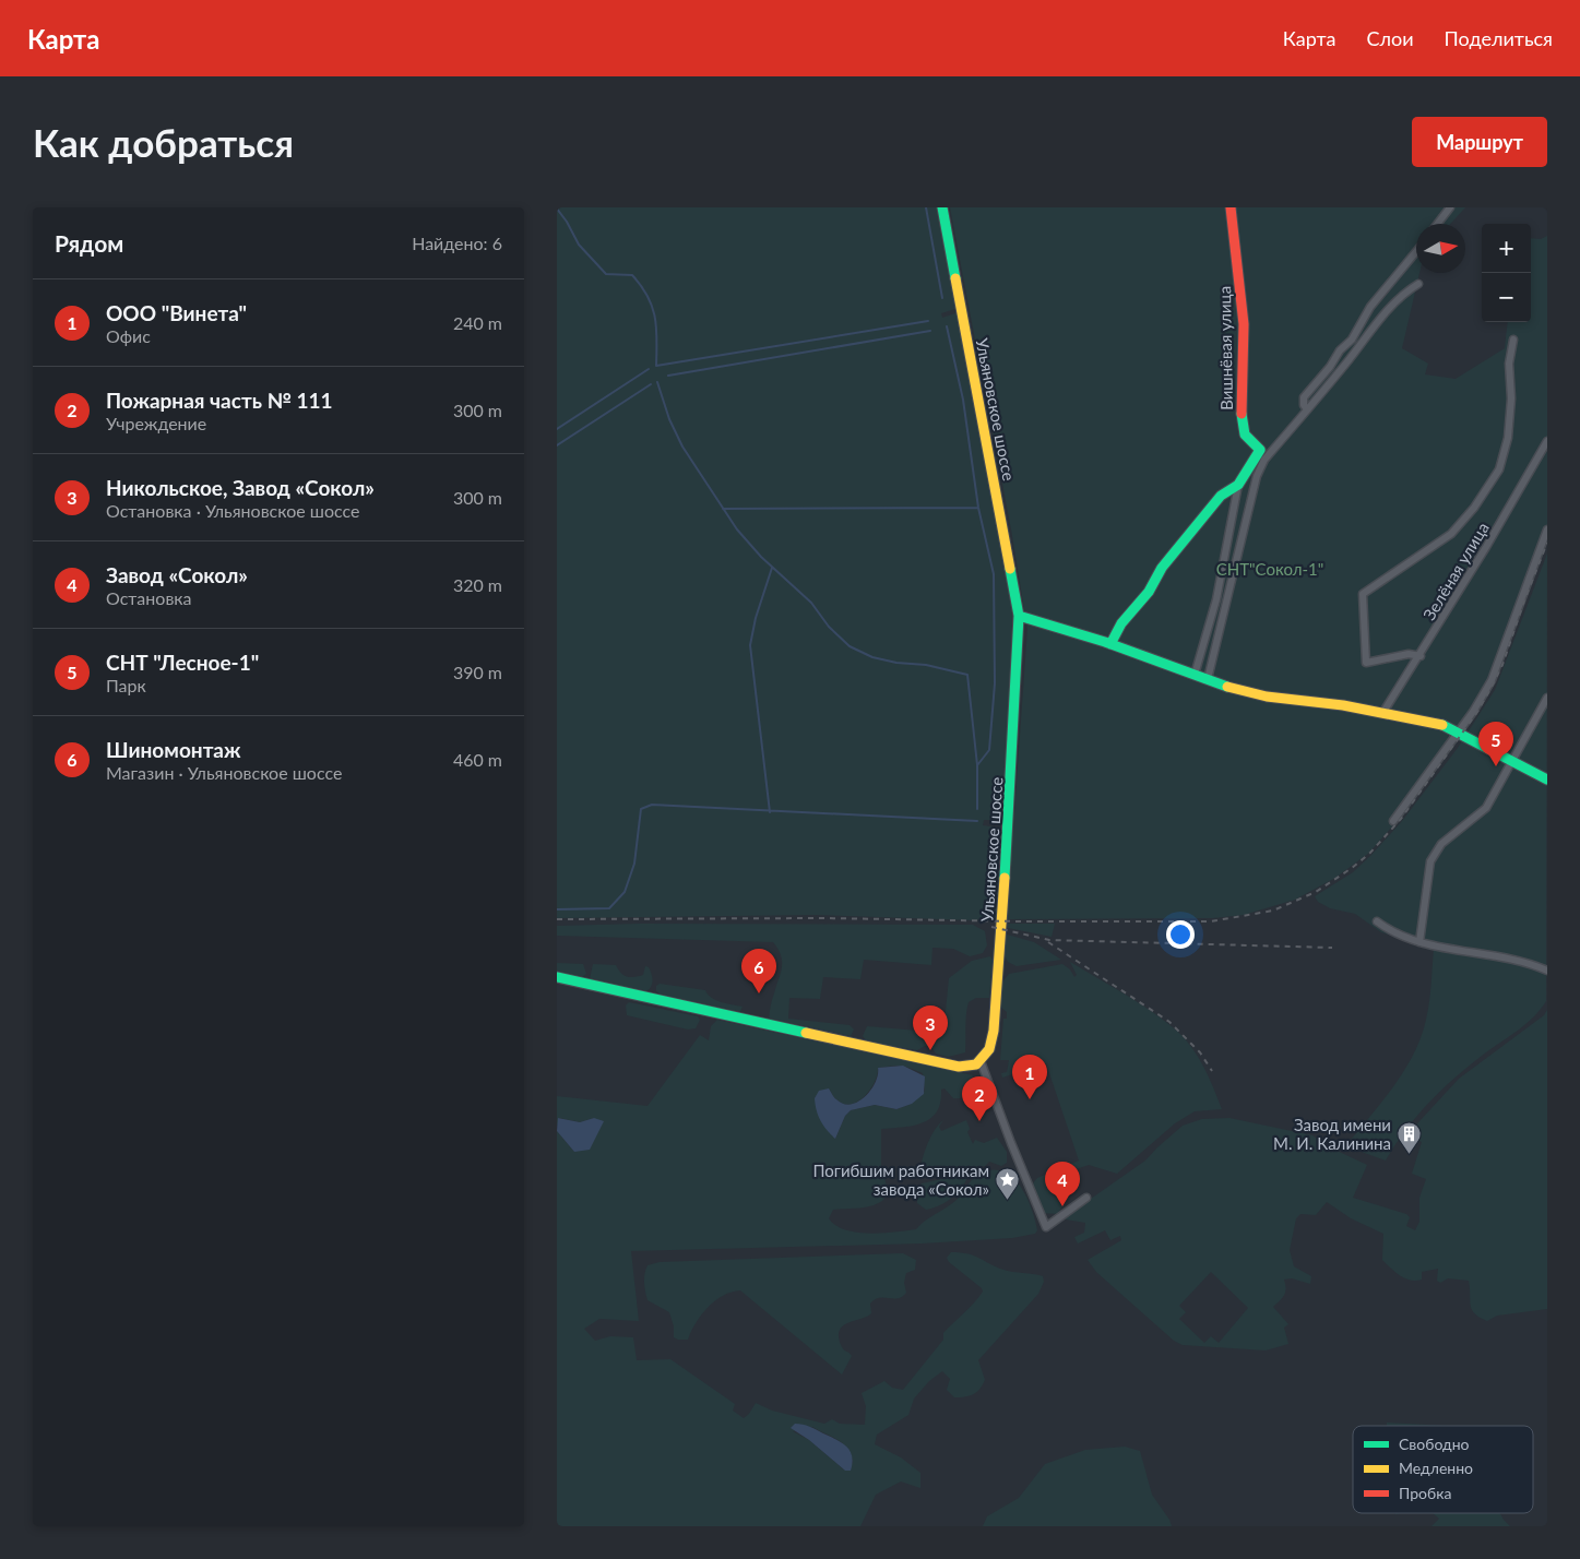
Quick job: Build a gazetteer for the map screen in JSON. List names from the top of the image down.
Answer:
{
  "streets": {
    "main road": ["Вишнёвая улица", "Ульяновское шоссе"],
    "street": ["Зелёная улица"]
  },
  "parks": ["СНТ\"Сокол-1\""],
  "places": {
    "building": ["Завод имени М. И. Калинина"],
    "place": ["Погибшим работникам завода «Сокол»"]
  },
  "legend": ["Свободно", "Медленно", "Пробка"],
  "north": "right",
  "page": {
    "header": "Карта",
    "nav": ["Карта", "Слои", "Поделиться"],
    "buttons": "Маршрут",
    "title": "Как добраться",
    "heading": ["Рядом", "Найдено: 6"],
    "map_buttons": ["+", "−"],
    "list": [
      {
        "mark": "1",
        "name": "ООО \"Винета\"",
        "note": "Офис",
        "value": "240 m"
      },
      {
        "mark": "2",
        "name": "Пожарная часть № 111",
        "note": "Учреждение",
        "value": "300 m"
      },
      {
        "mark": "3",
        "name": "Никольское, Завод «Сокол»",
        "note": "Остановка · Ульяновское шоссе",
        "value": "300 m"
      },
      {
        "mark": "4",
        "name": "Завод «Сокол»",
        "note": "Остановка",
        "value": "320 m"
      },
      {
        "mark": "5",
        "name": "СНТ \"Лесное-1\"",
        "note": "Парк",
        "value": "390 m"
      },
      {
        "mark": "6",
        "name": "Шиномонтаж",
        "note": "Магазин · Ульяновское шоссе",
        "value": "460 m"
      }
    ],
    "pins": [
      "5",
      "6",
      "3",
      "1",
      "2",
      "4"
    ]
  }
}
